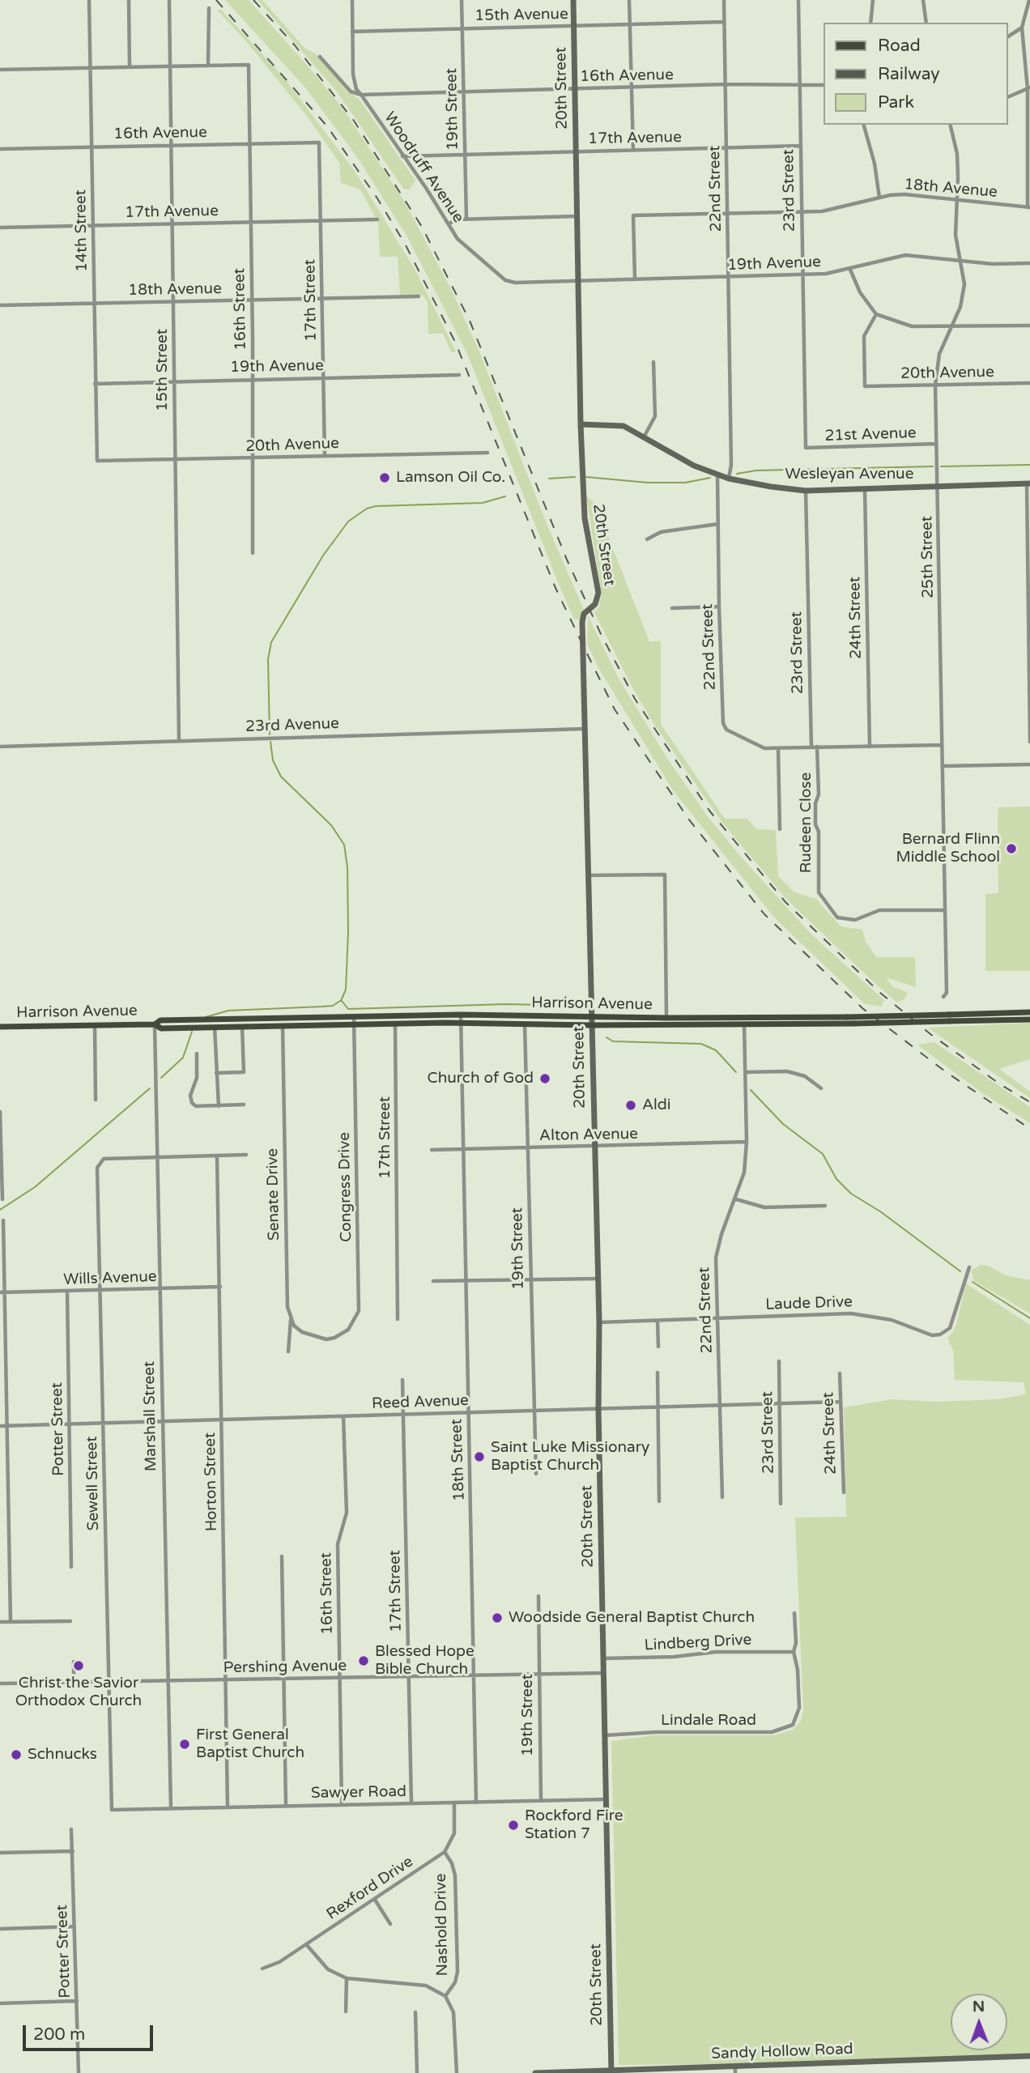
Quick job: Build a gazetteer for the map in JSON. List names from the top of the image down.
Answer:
{
  "streets": {
    "main road": ["Harrison Avenue"],
    "street": [
      "15th Avenue",
      "16th Avenue",
      "20th Street",
      "19th Street",
      "17th Avenue",
      "Woodruff Avenue",
      "22nd Street",
      "18th Avenue",
      "23rd Street",
      "14th Street",
      "19th Avenue",
      "17th Street",
      "16th Street",
      "15th Street",
      "20th Avenue",
      "21st Avenue",
      "Wesleyan Avenue",
      "25th Street",
      "24th Street",
      "23rd Avenue",
      "Rudeen Close",
      "Alton Avenue",
      "Congress Drive",
      "Senate Drive",
      "Wills Avenue",
      "Laude Drive",
      "Reed Avenue",
      "Marshall Street",
      "Potter Street",
      "18th Street",
      "Horton Street",
      "Sewell Street",
      "Lindberg Drive",
      "Pershing Avenue",
      "Lindale Road",
      "Sawyer Road",
      "Rexford Drive",
      "Nashold Drive",
      "Sandy Hollow Road"
    ]
  },
  "crossings": [
    ["15th Avenue", "20th Street"],
    ["15th Avenue", "19th Street"],
    ["15th Avenue", "22nd Street"],
    ["16th Avenue", "20th Street"],
    ["16th Avenue", "19th Street"],
    ["16th Avenue", "Woodruff Avenue"],
    ["16th Avenue", "22nd Street"],
    ["16th Avenue", "23rd Street"],
    ["16th Avenue", "14th Street"],
    ["16th Avenue", "17th Street"],
    ["16th Avenue", "16th Street"],
    ["16th Avenue", "15th Street"],
    ["20th Street", "17th Avenue"],
    ["20th Street", "19th Avenue"],
    ["20th Street", "Wesleyan Avenue"],
    ["20th Street", "23rd Avenue"],
    ["20th Street", "Harrison Avenue"],
    ["20th Street", "Alton Avenue"],
    ["20th Street", "Laude Drive"],
    ["20th Street", "Reed Avenue"],
    ["20th Street", "Lindberg Drive"],
    ["20th Street", "Pershing Avenue"],
    ["20th Street", "Lindale Road"],
    ["20th Street", "Sawyer Road"],
    ["20th Street", "Sandy Hollow Road"],
    ["19th Street", "17th Avenue"],
    ["19th Street", "Harrison Avenue"],
    ["19th Street", "Alton Avenue"],
    ["19th Street", "Reed Avenue"],
    ["19th Street", "Pershing Avenue"],
    ["19th Street", "Sawyer Road"],
    ["17th Avenue", "Woodruff Avenue"],
    ["17th Avenue", "22nd Street"],
    ["17th Avenue", "23rd Street"],
    ["17th Avenue", "14th Street"],
    ["17th Avenue", "17th Street"],
    ["17th Avenue", "16th Street"],
    ["17th Avenue", "15th Street"],
    ["Woodruff Avenue", "19th Avenue"],
    ["22nd Street", "18th Avenue"],
    ["22nd Street", "23rd Street"],
    ["22nd Street", "19th Avenue"],
    ["22nd Street", "Wesleyan Avenue"],
    ["22nd Street", "25th Street"],
    ["22nd Street", "24th Street"],
    ["22nd Street", "Rudeen Close"],
    ["22nd Street", "Harrison Avenue"],
    ["22nd Street", "Alton Avenue"],
    ["22nd Street", "Laude Drive"],
    ["22nd Street", "Reed Avenue"],
    ["18th Avenue", "23rd Street"],
    ["18th Avenue", "14th Street"],
    ["18th Avenue", "19th Avenue"],
    ["18th Avenue", "17th Street"],
    ["18th Avenue", "16th Street"],
    ["18th Avenue", "15th Street"],
    ["18th Avenue", "25th Street"],
    ["23rd Street", "19th Avenue"],
    ["23rd Street", "21st Avenue"],
    ["23rd Street", "Wesleyan Avenue"],
    ["23rd Street", "Reed Avenue"],
    ["14th Street", "19th Avenue"],
    ["14th Street", "20th Avenue"],
    ["19th Avenue", "17th Street"],
    ["19th Avenue", "16th Street"],
    ["19th Avenue", "15th Street"],
    ["19th Avenue", "25th Street"],
    ["17th Street", "20th Avenue"],
    ["17th Street", "Harrison Avenue"],
    ["17th Street", "Reed Avenue"],
    ["17th Street", "Pershing Avenue"],
    ["17th Street", "Sawyer Road"],
    ["16th Street", "20th Avenue"],
    ["16th Street", "Reed Avenue"],
    ["16th Street", "Pershing Avenue"],
    ["16th Street", "Sawyer Road"],
    ["15th Street", "20th Avenue"],
    ["15th Street", "23rd Avenue"],
    ["20th Avenue", "25th Street"],
    ["21st Avenue", "25th Street"],
    ["Wesleyan Avenue", "25th Street"],
    ["Wesleyan Avenue", "24th Street"],
    ["25th Street", "Rudeen Close"],
    ["24th Street", "Reed Avenue"],
    ["Harrison Avenue", "Congress Drive"],
    ["Harrison Avenue", "Senate Drive"],
    ["Harrison Avenue", "Marshall Street"],
    ["Harrison Avenue", "18th Street"],
    ["Alton Avenue", "18th Street"],
    ["Congress Drive", "Senate Drive"],
    ["Wills Avenue", "Marshall Street"],
    ["Wills Avenue", "Potter Street"],
    ["Wills Avenue", "Horton Street"],
    ["Wills Avenue", "Sewell Street"],
    ["Reed Avenue", "Marshall Street"],
    ["Reed Avenue", "Potter Street"],
    ["Reed Avenue", "18th Street"],
    ["Reed Avenue", "Horton Street"],
    ["Reed Avenue", "Sewell Street"],
    ["Marshall Street", "Sewell Street"],
    ["Marshall Street", "Pershing Avenue"],
    ["Marshall Street", "Sawyer Road"],
    ["18th Street", "Pershing Avenue"],
    ["18th Street", "Sawyer Road"],
    ["Horton Street", "Pershing Avenue"],
    ["Horton Street", "Sawyer Road"],
    ["Sewell Street", "Pershing Avenue"],
    ["Sewell Street", "Sawyer Road"],
    ["Lindberg Drive", "Lindale Road"],
    ["Rexford Drive", "Nashold Drive"]
  ],
  "places": [
    "Lamson Oil Co.",
    "Bernard Flinn Middle School",
    "Church of God",
    "Aldi",
    "Saint Luke Missionary Baptist Church",
    "Woodside General Baptist Church",
    "Blessed Hope Bible Church",
    "Christ the Savior Orthodox Church",
    "First General Baptist Church",
    "Schnucks",
    "Rockford Fire Station 7"
  ],
  "legend": ["Road", "Railway", "Park"],
  "scale_bar": "200 m",
  "north": "top"
}
